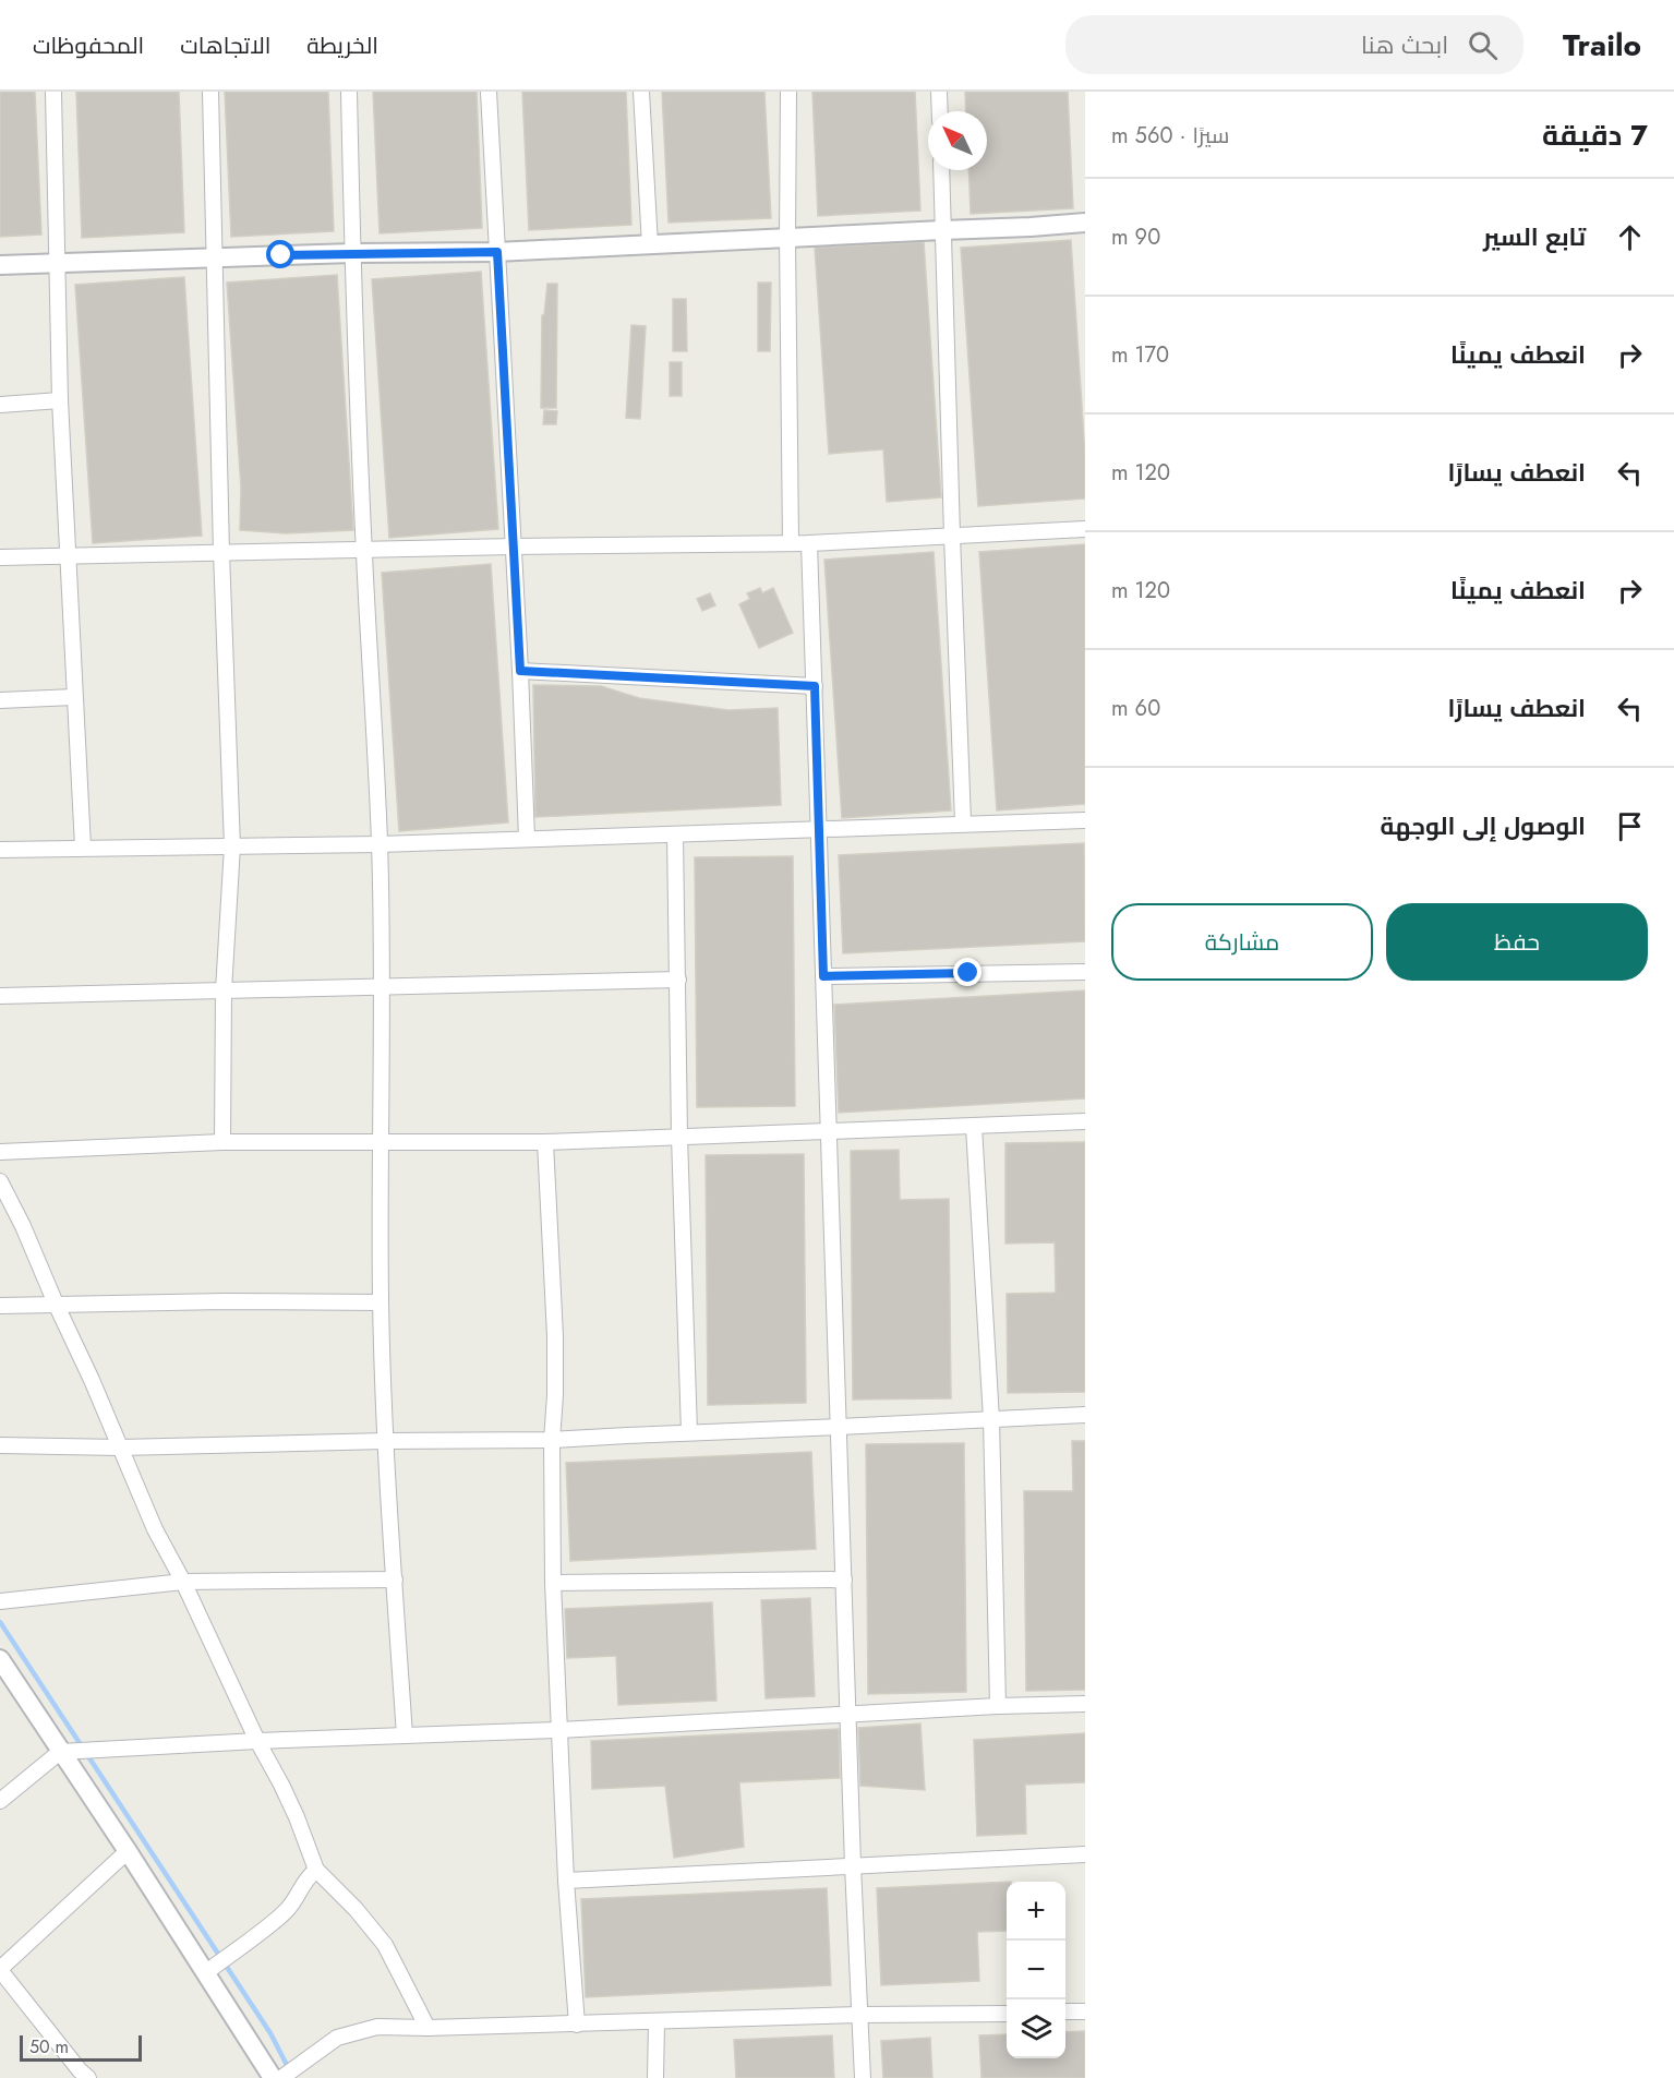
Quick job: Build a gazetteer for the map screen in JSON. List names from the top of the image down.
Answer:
{
  "scale_bar": "50 m",
  "north": "top left",
  "page": {
    "header": "Trailo",
    "search": "ابحث هنا",
    "nav": ["الخريطة", "الاتجاهات", "المحفوظات"],
    "heading": ["7 دقيقة", "سيرًا · 560 m"],
    "list": [
      ["تابع السير", "90 m"],
      ["انعطف يمينًا", "170 m"],
      ["انعطف يسارًا", "120 m"],
      ["انعطف يمينًا", "120 m"],
      ["انعطف يسارًا", "60 m"],
      "الوصول إلى الوجهة"
    ],
    "buttons": ["حفظ", "مشاركة"],
    "map_buttons": ["+", "−"],
    "scale": "50 m"
  }
}
